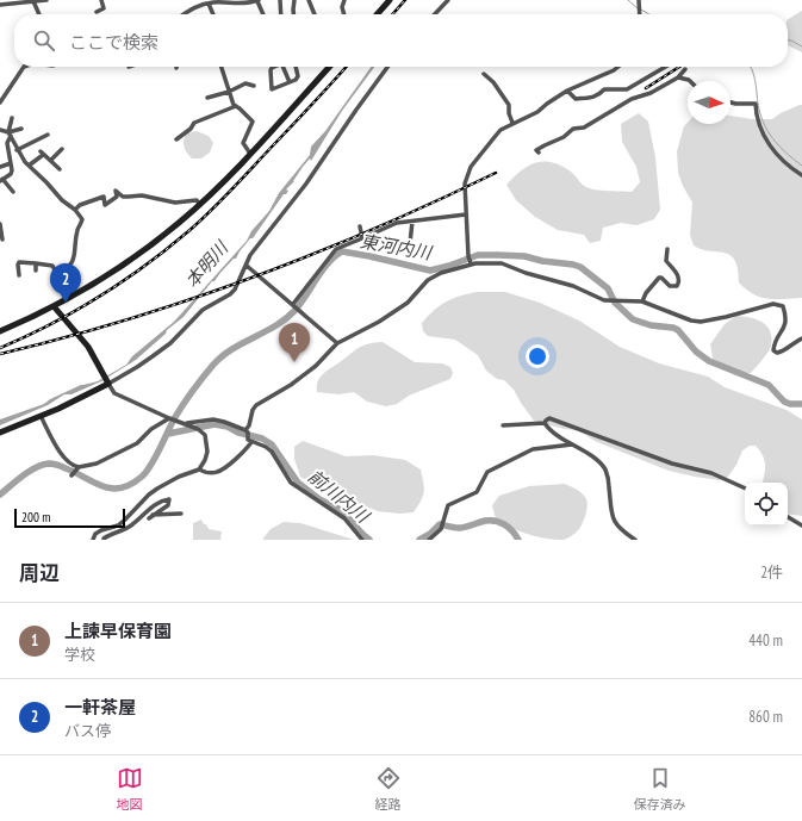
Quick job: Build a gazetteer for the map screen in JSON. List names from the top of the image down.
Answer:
{
  "water": ["東河内川", "本明川", "前川内川"],
  "scale_bar": "200 m",
  "north": "right",
  "page": {
    "search": "ここで検索",
    "pins": ["2", "1"],
    "scale": "200 m",
    "heading": ["周辺", "2件"],
    "list": [
      {
        "mark": "1",
        "name": "上諫早保育園",
        "note": "学校",
        "value": "440 m"
      },
      {
        "mark": "2",
        "name": "一軒茶屋",
        "note": "バス停",
        "value": "860 m"
      }
    ],
    "nav": ["地図", "経路", "保存済み"]
  }
}
